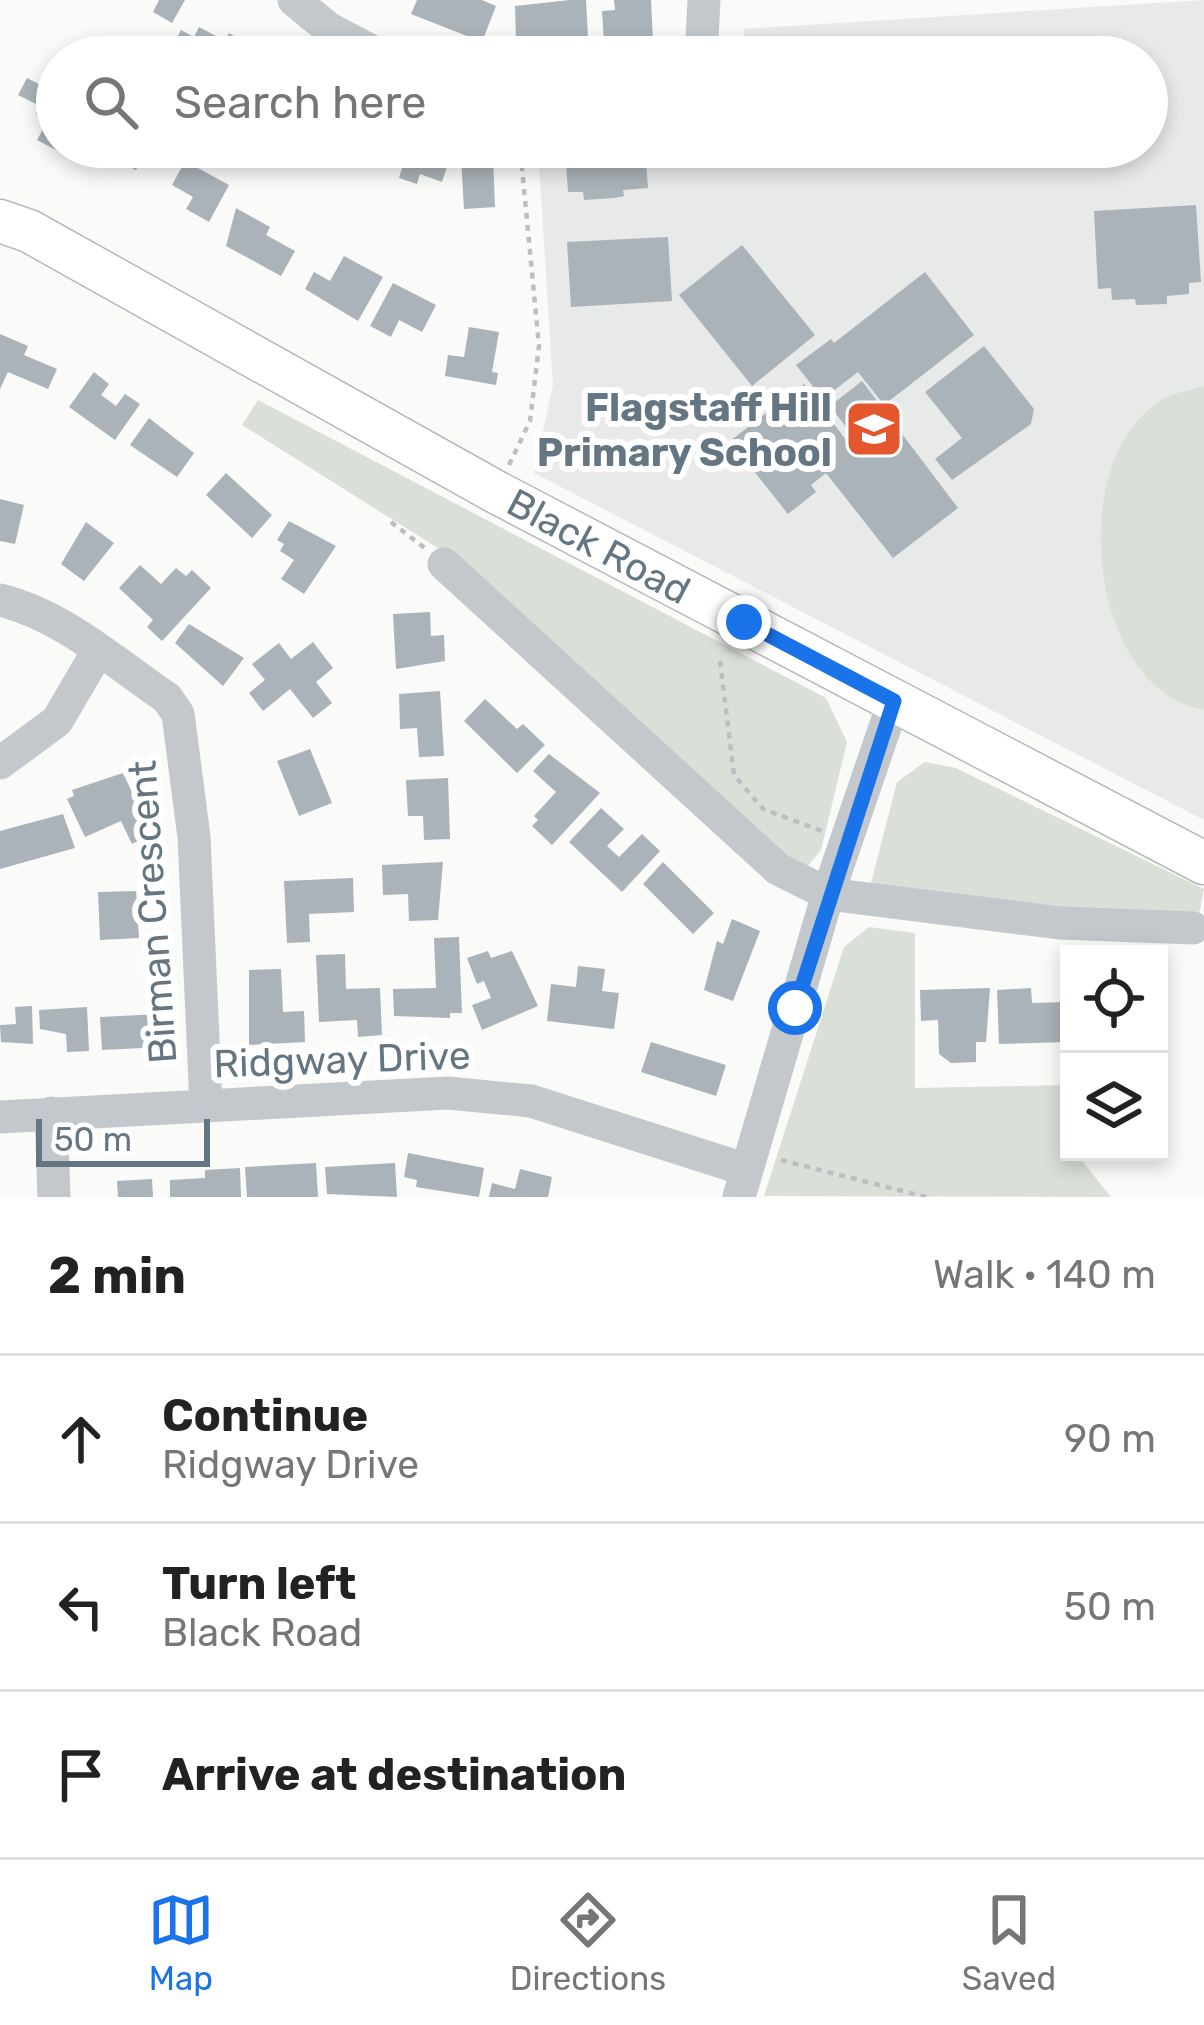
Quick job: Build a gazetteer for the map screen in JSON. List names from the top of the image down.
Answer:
{
  "streets": {
    "main road": ["Black Road"],
    "street": ["Birman Crescent", "Ridgway Drive"]
  },
  "crossings": [
    ["Birman Crescent", "Ridgway Drive"]
  ],
  "places": {
    "school or university": ["Flagstaff Hill Primary School"]
  },
  "scale_bar": "50 m",
  "page": {
    "search": "Search here",
    "scale": "50 m",
    "heading": ["2 min", "Walk · 140 m"],
    "list": [
      ["Continue", "Ridgway Drive", "90 m"],
      ["Turn left", "Black Road", "50 m"],
      "Arrive at destination"
    ],
    "nav": ["Map", "Directions", "Saved"]
  }
}
